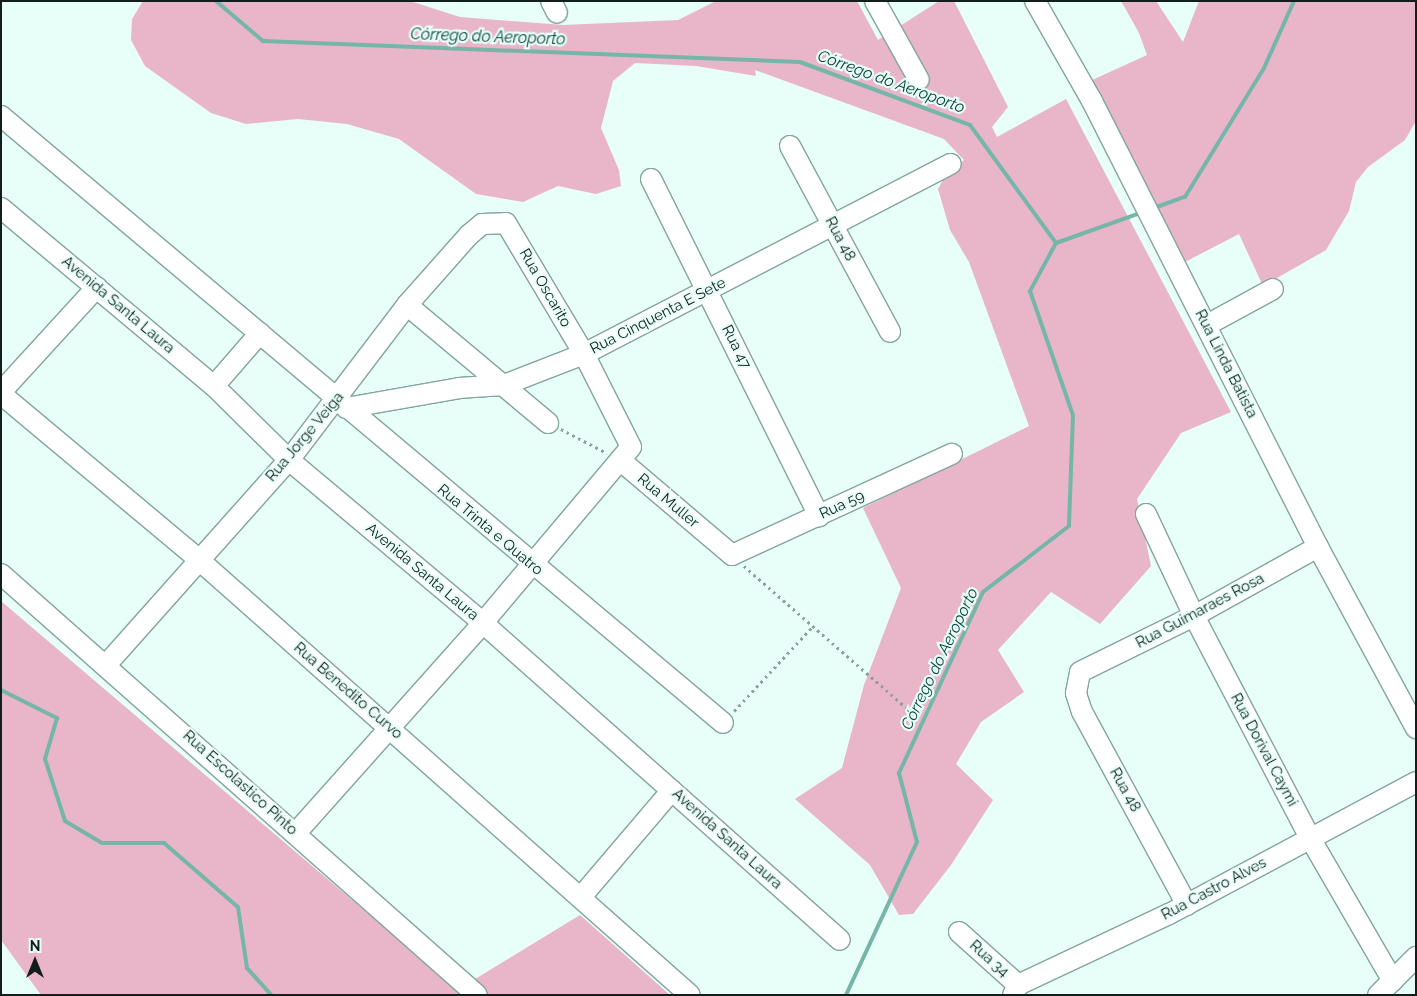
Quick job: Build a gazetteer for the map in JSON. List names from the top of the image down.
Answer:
{
  "streets": {
    "street": [
      "Rua 48",
      "Rua Oscarito",
      "Avenida Santa Laura",
      "Rua Cinquenta E Sete",
      "Rua 47",
      "Rua Linda Batista",
      "Rua Jorge Veiga",
      "Rua Muller",
      "Rua 59",
      "Rua Trinta e Quatro",
      "Rua Guimaraes Rosa",
      "Rua Benedito Curvo",
      "Rua Dorival Caymi",
      "Rua Escolastico Pinto",
      "Rua Castro Alves",
      "Rua 34"
    ]
  },
  "crossings": [
    ["Rua 48", "Rua Cinquenta E Sete"],
    ["Rua 48", "Rua Guimaraes Rosa"],
    ["Rua 48", "Rua Castro Alves"],
    ["Rua Oscarito", "Rua Cinquenta E Sete"],
    ["Rua Oscarito", "Rua Jorge Veiga"],
    ["Rua Oscarito", "Rua Muller"],
    ["Avenida Santa Laura", "Rua Jorge Veiga"],
    ["Rua Cinquenta E Sete", "Rua 47"],
    ["Rua Cinquenta E Sete", "Rua Jorge Veiga"],
    ["Rua Cinquenta E Sete", "Rua Trinta e Quatro"],
    ["Rua 47", "Rua 59"],
    ["Rua Linda Batista", "Rua Guimaraes Rosa"],
    ["Rua Jorge Veiga", "Rua Trinta e Quatro"],
    ["Rua Jorge Veiga", "Rua Benedito Curvo"],
    ["Rua Jorge Veiga", "Rua Escolastico Pinto"],
    ["Rua Muller", "Rua 59"],
    ["Rua Guimaraes Rosa", "Rua Dorival Caymi"],
    ["Rua Dorival Caymi", "Rua Castro Alves"],
    ["Rua Castro Alves", "Rua 34"]
  ],
  "water": ["Córrego do Aeroporto"],
  "north": "top"
}
